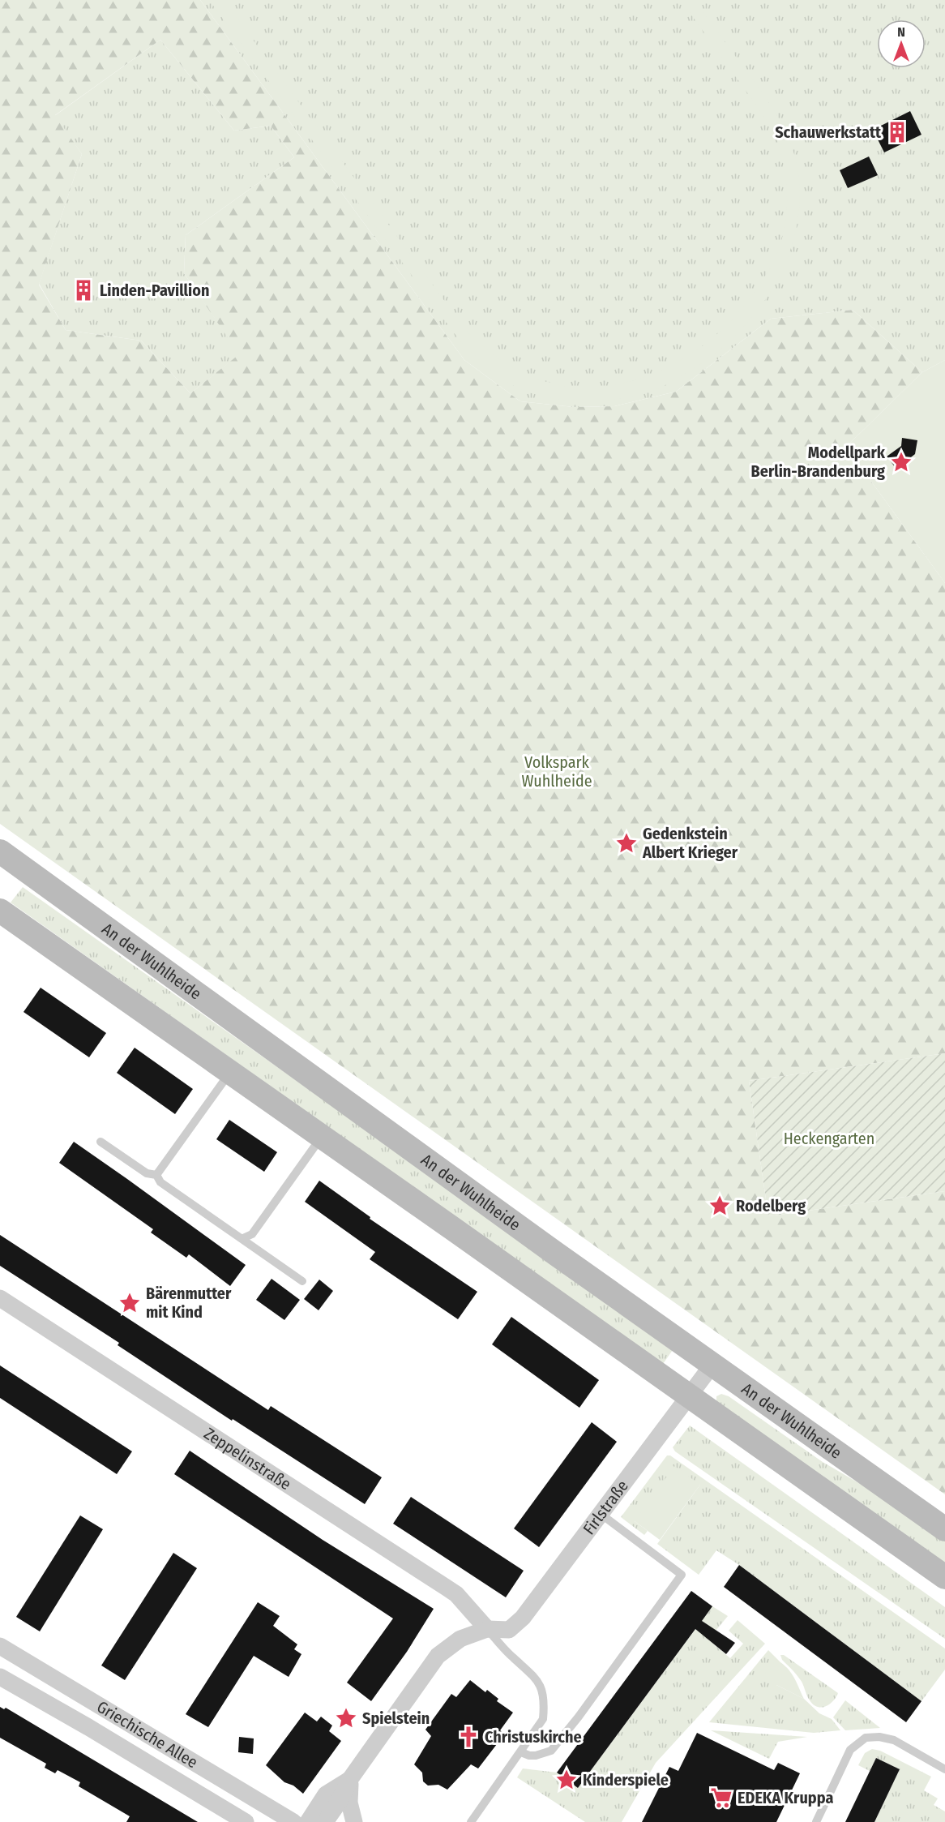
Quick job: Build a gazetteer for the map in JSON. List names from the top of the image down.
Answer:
{
  "streets": {
    "main road": ["An der Wuhlheide"],
    "street": ["Zeppelinstraße", "Firlstraße", "Griechische Allee"]
  },
  "crossings": [
    ["An der Wuhlheide", "Firlstraße"],
    ["Zeppelinstraße", "Firlstraße"]
  ],
  "parks": ["Volkspark Wuhlheide", "Heckengarten"],
  "places": {
    "building": ["Schauwerkstatt", "Linden-Pavillion"],
    "place": [
      "Modellpark Berlin-Brandenburg",
      "Gedenkstein Albert Krieger",
      "Rodelberg",
      "Bärenmutter mit Kind",
      "Spielstein",
      "Kinderspiele"
    ],
    "church": ["Christuskirche"],
    "supermarket": ["EDEKA Kruppa"]
  },
  "north": "top"
}
